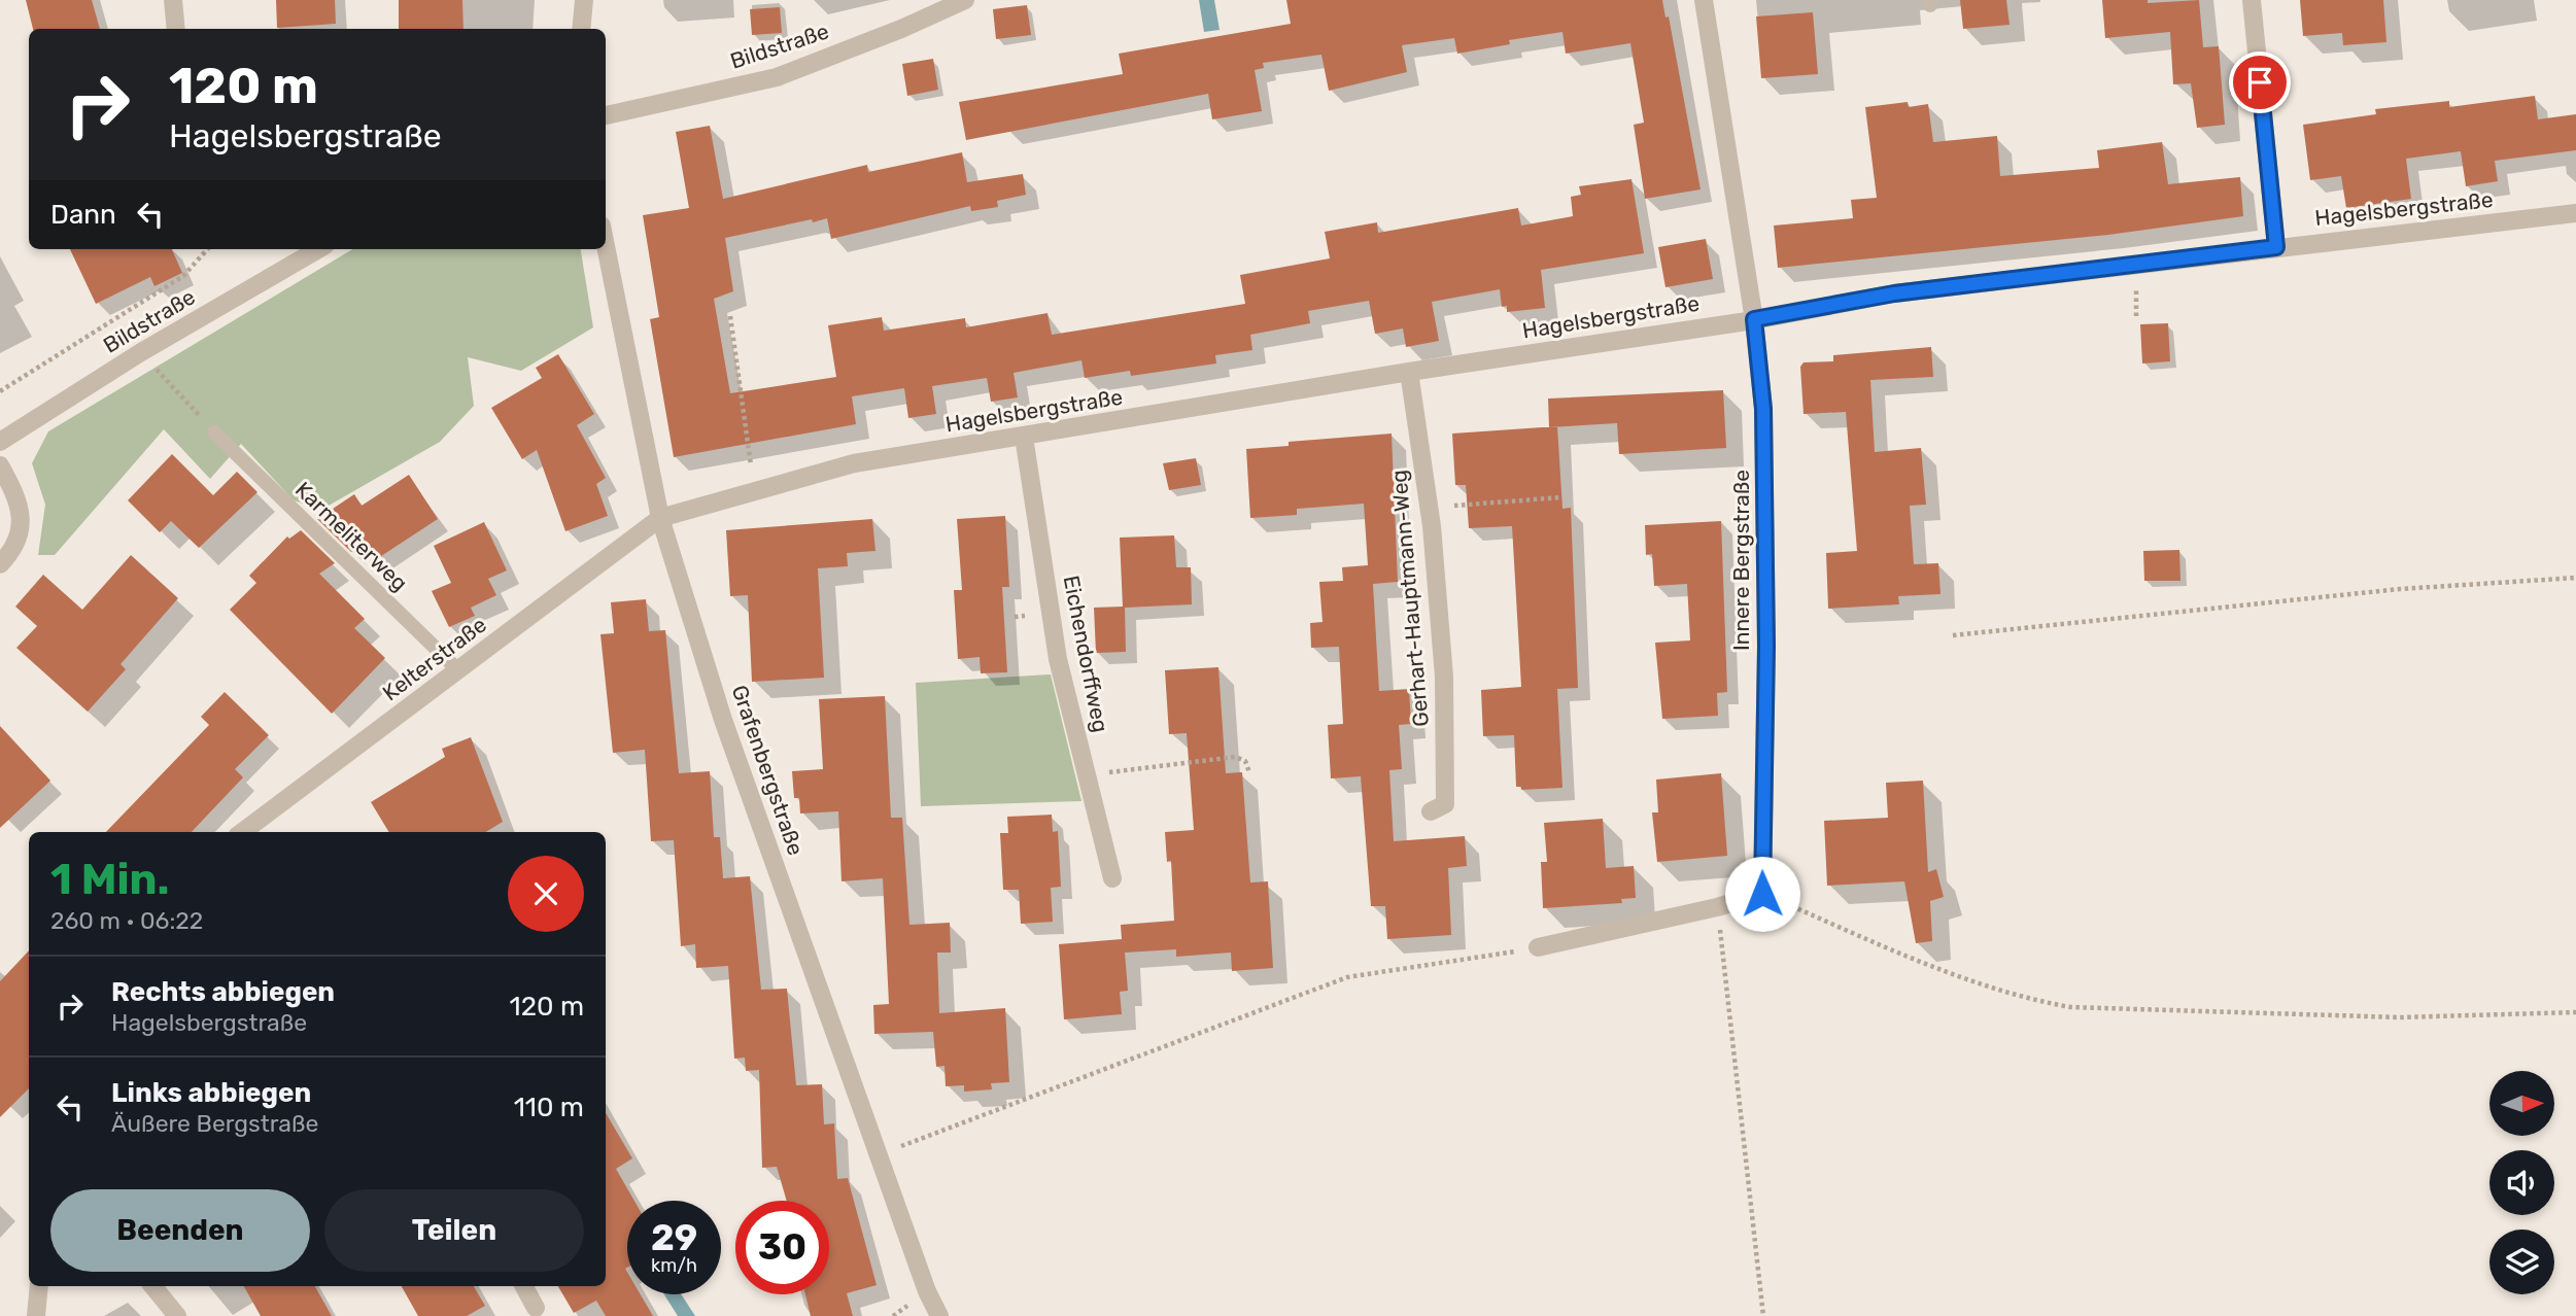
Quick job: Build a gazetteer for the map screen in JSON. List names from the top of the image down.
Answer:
{
  "streets": {
    "street": [
      "Bildstraße",
      "Hagelsbergstraße",
      "Innere Bergstraße",
      "Gerhart-Hauptmann-Weg",
      "Eichendorffweg",
      "Kelterstraße",
      "Grafenbergstraße"
    ],
    "lane": ["Karmeliterweg"]
  },
  "crossings": [
    ["Hagelsbergstraße", "Innere Bergstraße"],
    ["Hagelsbergstraße", "Gerhart-Hauptmann-Weg"],
    ["Hagelsbergstraße", "Eichendorffweg"],
    ["Hagelsbergstraße", "Kelterstraße"],
    ["Hagelsbergstraße", "Grafenbergstraße"],
    ["Karmeliterweg", "Kelterstraße"],
    ["Kelterstraße", "Grafenbergstraße"]
  ],
  "north": "right",
  "page": {
    "turn": ["120 m", "Hagelsbergstraße"],
    "then": "Dann",
    "heading": ["1 Min.", "260 m · 06:22"],
    "list": [
      {
        "name": "Rechts abbiegen",
        "note": "Hagelsbergstraße",
        "value": "120 m"
      },
      {
        "name": "Links abbiegen",
        "note": "Äußere Bergstraße",
        "value": "110 m"
      }
    ],
    "buttons": ["Beenden", "Teilen"],
    "speed": "29 km/h",
    "limit": "30"
  }
}
